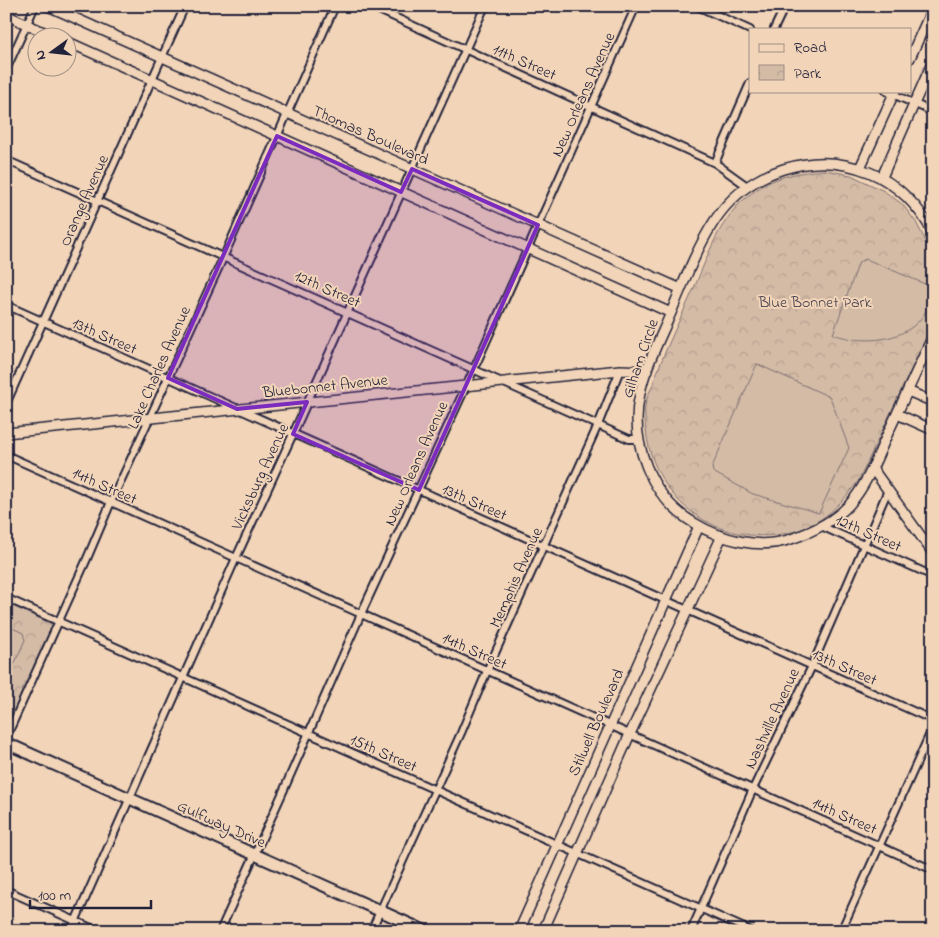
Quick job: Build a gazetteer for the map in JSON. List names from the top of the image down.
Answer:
{
  "streets": {
    "main road": [
      "Thomas Boulevard",
      "Gilham Circle",
      "Bluebonnet Avenue",
      "Stilwell Boulevard",
      "Gulfway Drive"
    ],
    "street": [
      "11th Street",
      "New Orleans Avenue",
      "Orange Avenue",
      "12th Street",
      "13th Street",
      "Lake Charles Avenue",
      "Vicksburg Avenue",
      "14th Street",
      "Memphis Avenue",
      "Nashville Avenue",
      "15th Street"
    ]
  },
  "crossings": [
    ["11th Street", "New Orleans Avenue"],
    ["11th Street", "Gilham Circle"],
    ["11th Street", "Vicksburg Avenue"],
    ["New Orleans Avenue", "Thomas Boulevard"],
    ["New Orleans Avenue", "12th Street"],
    ["New Orleans Avenue", "13th Street"],
    ["New Orleans Avenue", "Bluebonnet Avenue"],
    ["New Orleans Avenue", "14th Street"],
    ["New Orleans Avenue", "15th Street"],
    ["New Orleans Avenue", "Gulfway Drive"],
    ["Thomas Boulevard", "Orange Avenue"],
    ["Thomas Boulevard", "Gilham Circle"],
    ["Thomas Boulevard", "Lake Charles Avenue"],
    ["Thomas Boulevard", "Vicksburg Avenue"],
    ["Orange Avenue", "12th Street"],
    ["Orange Avenue", "13th Street"],
    ["12th Street", "Gilham Circle"],
    ["12th Street", "Lake Charles Avenue"],
    ["12th Street", "Bluebonnet Avenue"],
    ["12th Street", "Vicksburg Avenue"],
    ["12th Street", "Memphis Avenue"],
    ["12th Street", "Nashville Avenue"],
    ["13th Street", "Lake Charles Avenue"],
    ["13th Street", "Bluebonnet Avenue"],
    ["13th Street", "Vicksburg Avenue"],
    ["13th Street", "Memphis Avenue"],
    ["13th Street", "Nashville Avenue"],
    ["13th Street", "Stilwell Boulevard"],
    ["Gilham Circle", "Bluebonnet Avenue"],
    ["Gilham Circle", "Stilwell Boulevard"],
    ["Lake Charles Avenue", "Bluebonnet Avenue"],
    ["Lake Charles Avenue", "14th Street"],
    ["Lake Charles Avenue", "15th Street"],
    ["Bluebonnet Avenue", "Vicksburg Avenue"],
    ["Bluebonnet Avenue", "Memphis Avenue"],
    ["Vicksburg Avenue", "14th Street"],
    ["Vicksburg Avenue", "15th Street"],
    ["Vicksburg Avenue", "Gulfway Drive"],
    ["14th Street", "Memphis Avenue"],
    ["14th Street", "Nashville Avenue"],
    ["14th Street", "Stilwell Boulevard"],
    ["Memphis Avenue", "15th Street"],
    ["Memphis Avenue", "Gulfway Drive"],
    ["Nashville Avenue", "15th Street"],
    ["Stilwell Boulevard", "15th Street"]
  ],
  "parks": ["Blue Bonnet Park"],
  "legend": ["Road", "Park"],
  "scale_bar": "100 m",
  "north": "left"
}
